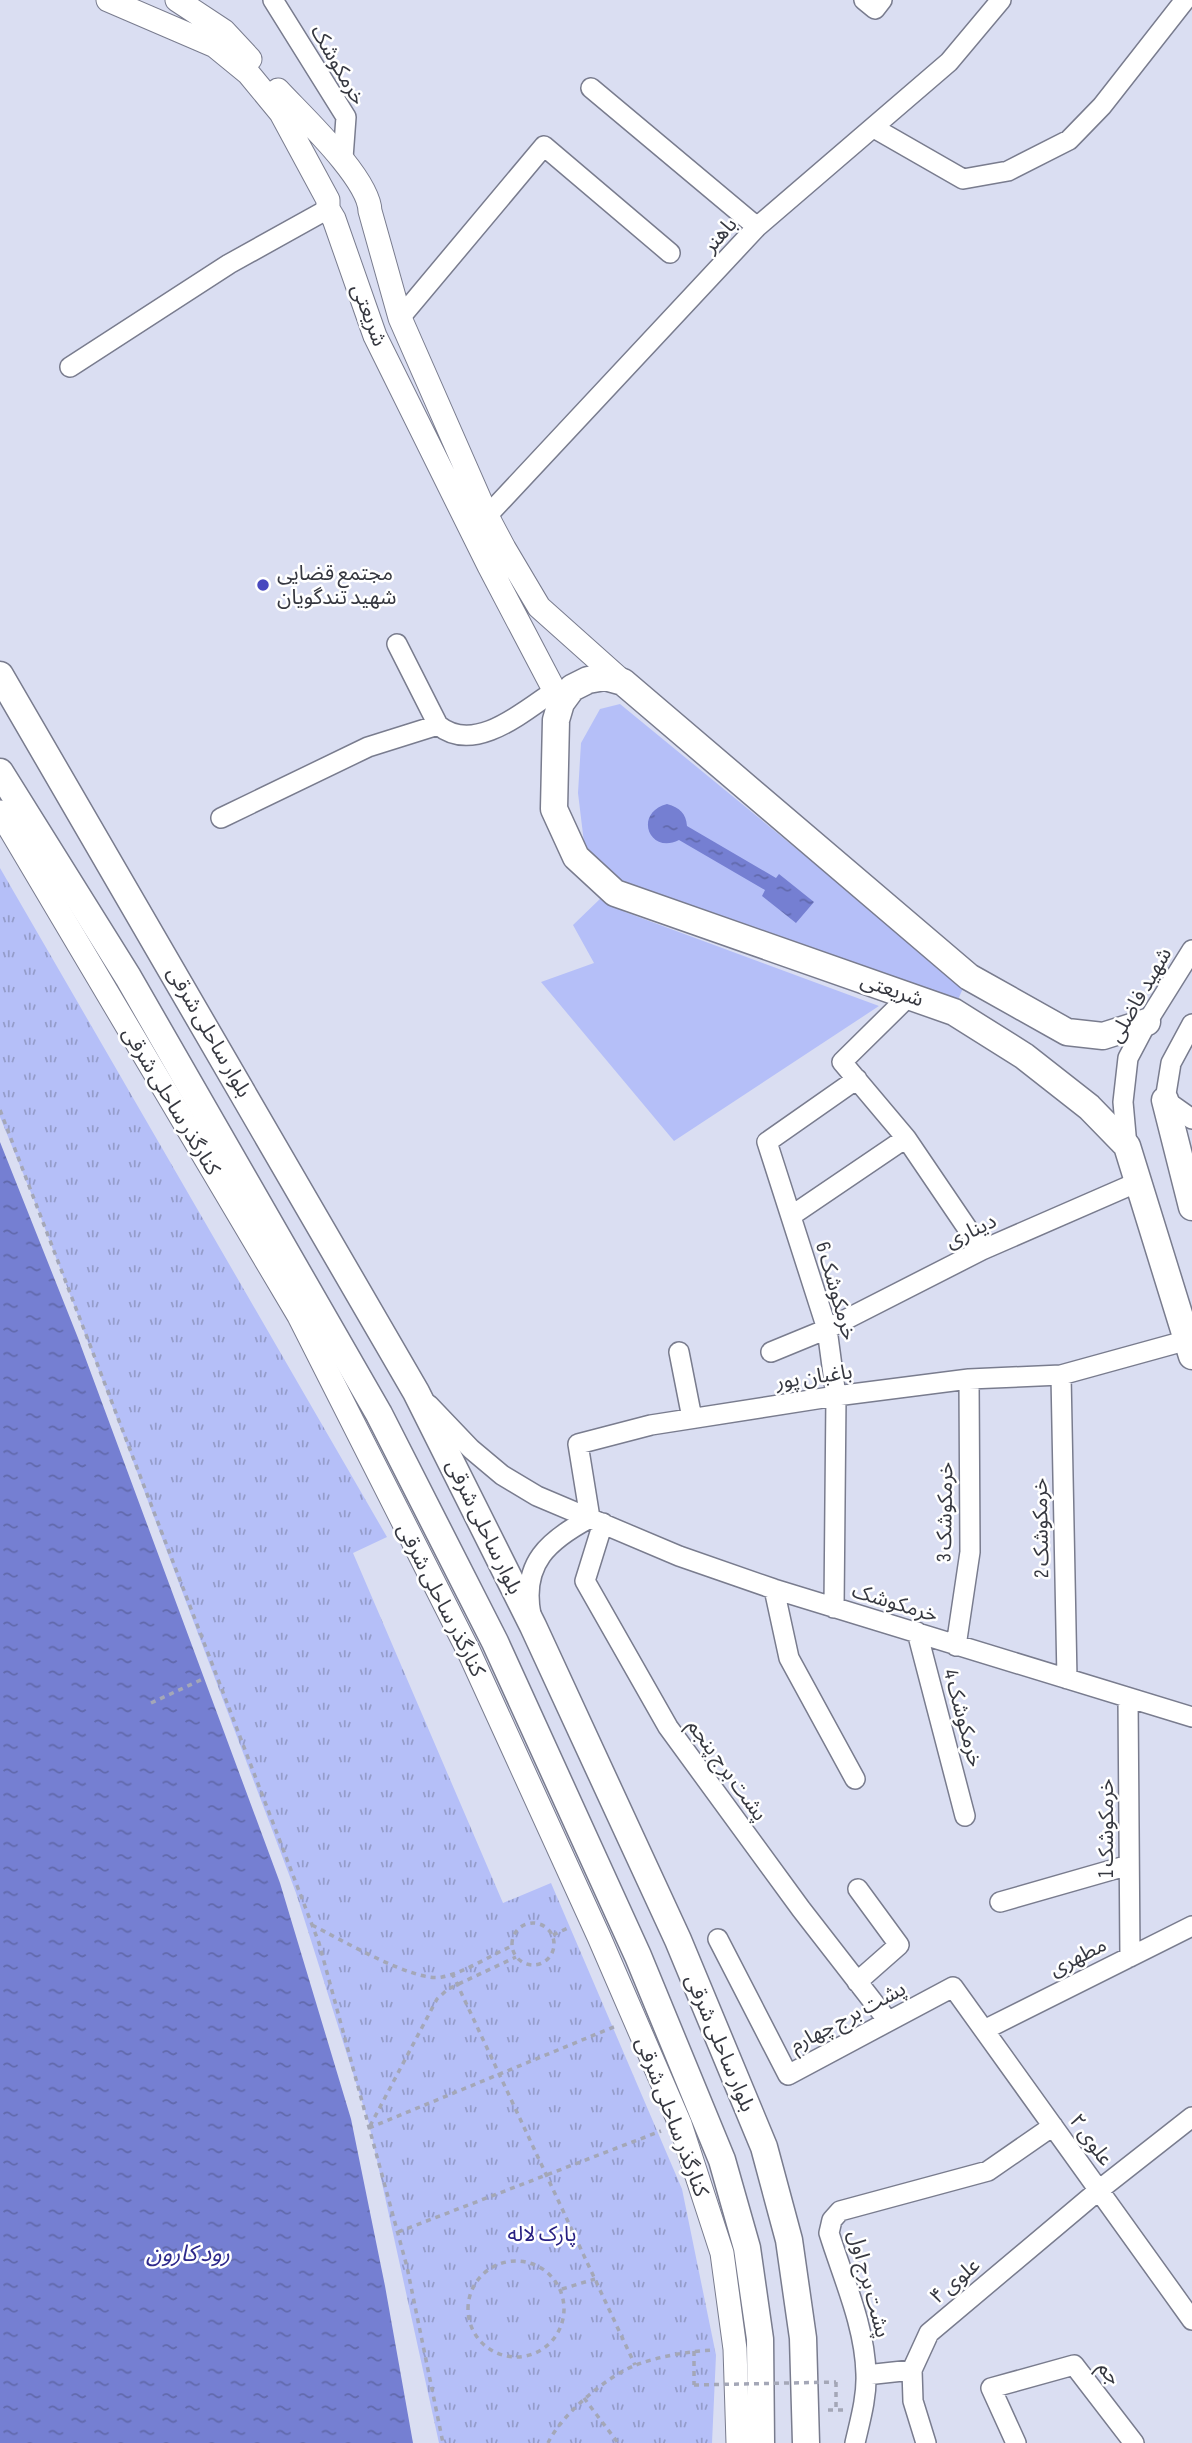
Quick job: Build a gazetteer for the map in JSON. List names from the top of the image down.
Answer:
{
  "streets": {
    "main road": ["شریعتی", "بلوار ساحلی شرقی"],
    "street": [
      "خرمکوشک",
      "باهنر",
      "شهید فاضلی",
      "کنارگذر ساحلی شرقی",
      "دیناری",
      "خرمکوشک 6",
      "باغبان پور",
      "خرمکوشک 3",
      "خرمکوشک 2",
      "خرمکوشک 4",
      "پشت برج پنجم",
      "خرمکوشک 1",
      "مطهری",
      "پشت برج چهارم",
      "علوی ۲",
      "علوی ۴",
      "پشت برج اول",
      "جم"
    ]
  },
  "crossings": [
    ["خرمکوشک", "شریعتی"],
    ["خرمکوشک", "بلوار ساحلی شرقی"],
    ["خرمکوشک", "خرمکوشک 6"],
    ["خرمکوشک", "باغبان پور"],
    ["خرمکوشک", "خرمکوشک 3"],
    ["خرمکوشک", "خرمکوشک 2"],
    ["خرمکوشک", "خرمکوشک 4"],
    ["خرمکوشک", "پشت برج پنجم"],
    ["خرمکوشک", "خرمکوشک 1"],
    ["باهنر", "شریعتی"],
    ["شریعتی", "شهید فاضلی"],
    ["شریعتی", "دیناری"],
    ["شریعتی", "باغبان پور"],
    ["دیناری", "خرمکوشک 6"],
    ["خرمکوشک 6", "باغبان پور"],
    ["باغبان پور", "خرمکوشک 3"],
    ["باغبان پور", "خرمکوشک 2"],
    ["باغبان پور", "پشت برج پنجم"],
    ["پشت برج پنجم", "پشت برج چهارم"],
    ["خرمکوشک 1", "مطهری"],
    ["مطهری", "علوی ۲"],
    ["پشت برج چهارم", "علوی ۲"],
    ["علوی ۲", "علوی ۴"],
    ["علوی ۲", "پشت برج اول"]
  ],
  "water": ["رود کارون"],
  "parks": ["پارک لاله"],
  "places": ["مجتمع قضایی شهید تندگویان"]
}
